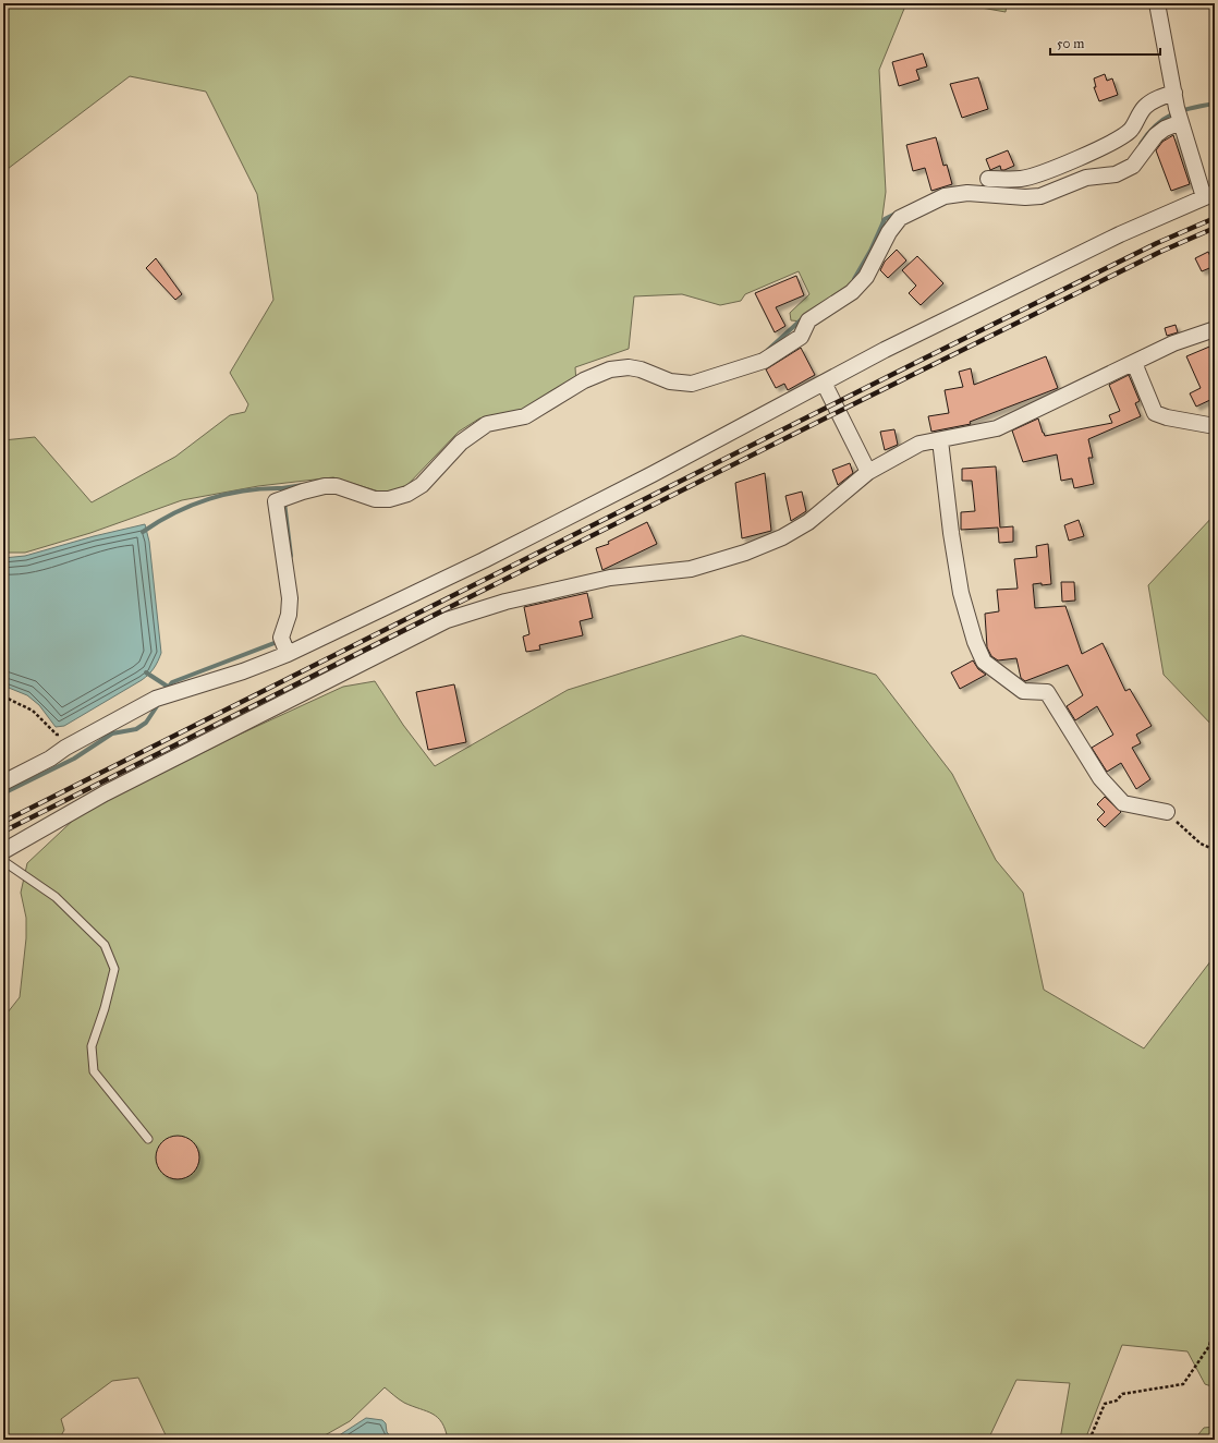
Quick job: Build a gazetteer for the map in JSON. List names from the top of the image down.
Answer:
{
  "scale_bar": "50 m"
}
